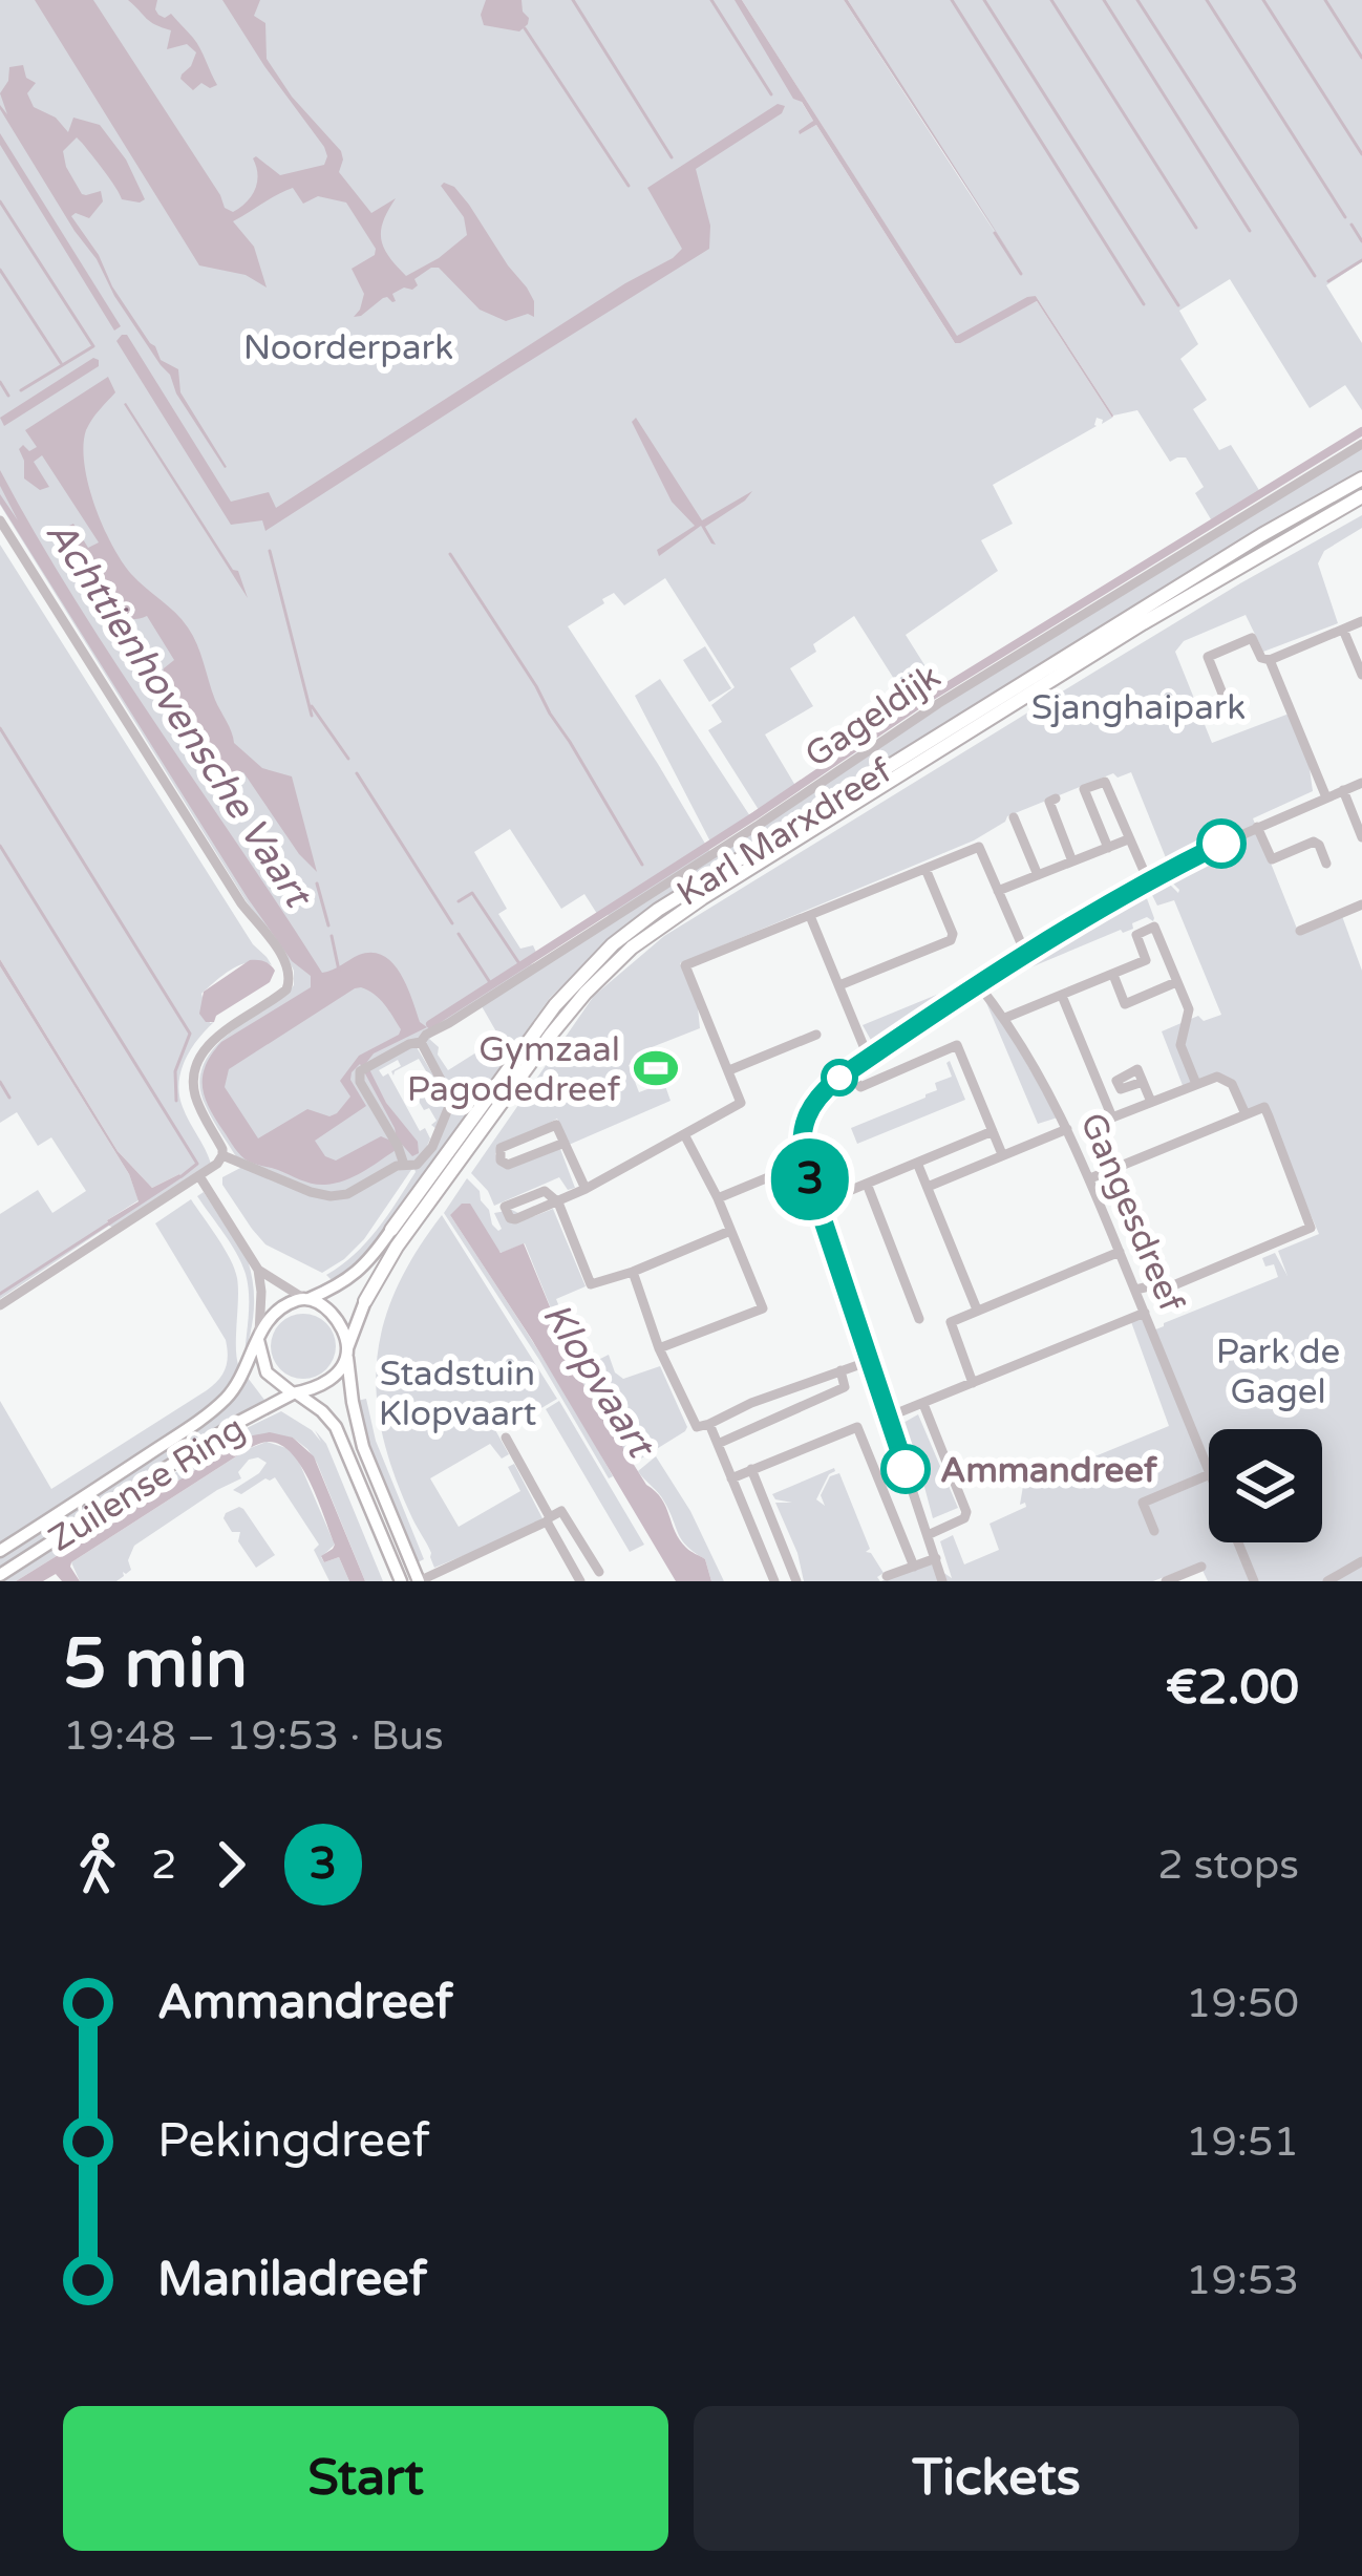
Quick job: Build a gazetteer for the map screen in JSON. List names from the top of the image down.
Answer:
{
  "streets": {
    "highway": ["Karl Marxdreef"],
    "main road": ["Zuilense Ring"],
    "street": ["Gageldijk", "Gangesdreef"]
  },
  "crossings": [
    ["Karl Marxdreef", "Zuilense Ring"]
  ],
  "water": ["Achttienhovensche Vaart", "Klopvaart"],
  "parks": [
    "Noorderpark",
    "Sjanghaipark",
    "Park de Gagel",
    "Stadstuin Klopvaart"
  ],
  "places": {
    "sports": ["Gymzaal Pagodedreef"],
    "other": ["Ammandreef"]
  },
  "lines": ["bus line 3"],
  "page": {
    "on_map": "3",
    "heading": ["5 min", "19:48 – 19:53 · Bus", "€2.00"],
    "legs": ["2", "3", "2 stops"],
    "list": [
      {
        "name": "Ammandreef",
        "value": "19:50"
      },
      {
        "name": "Pekingdreef",
        "value": "19:51"
      },
      {
        "name": "Maniladreef",
        "value": "19:53"
      }
    ],
    "buttons": ["Start", "Tickets"]
  }
}
